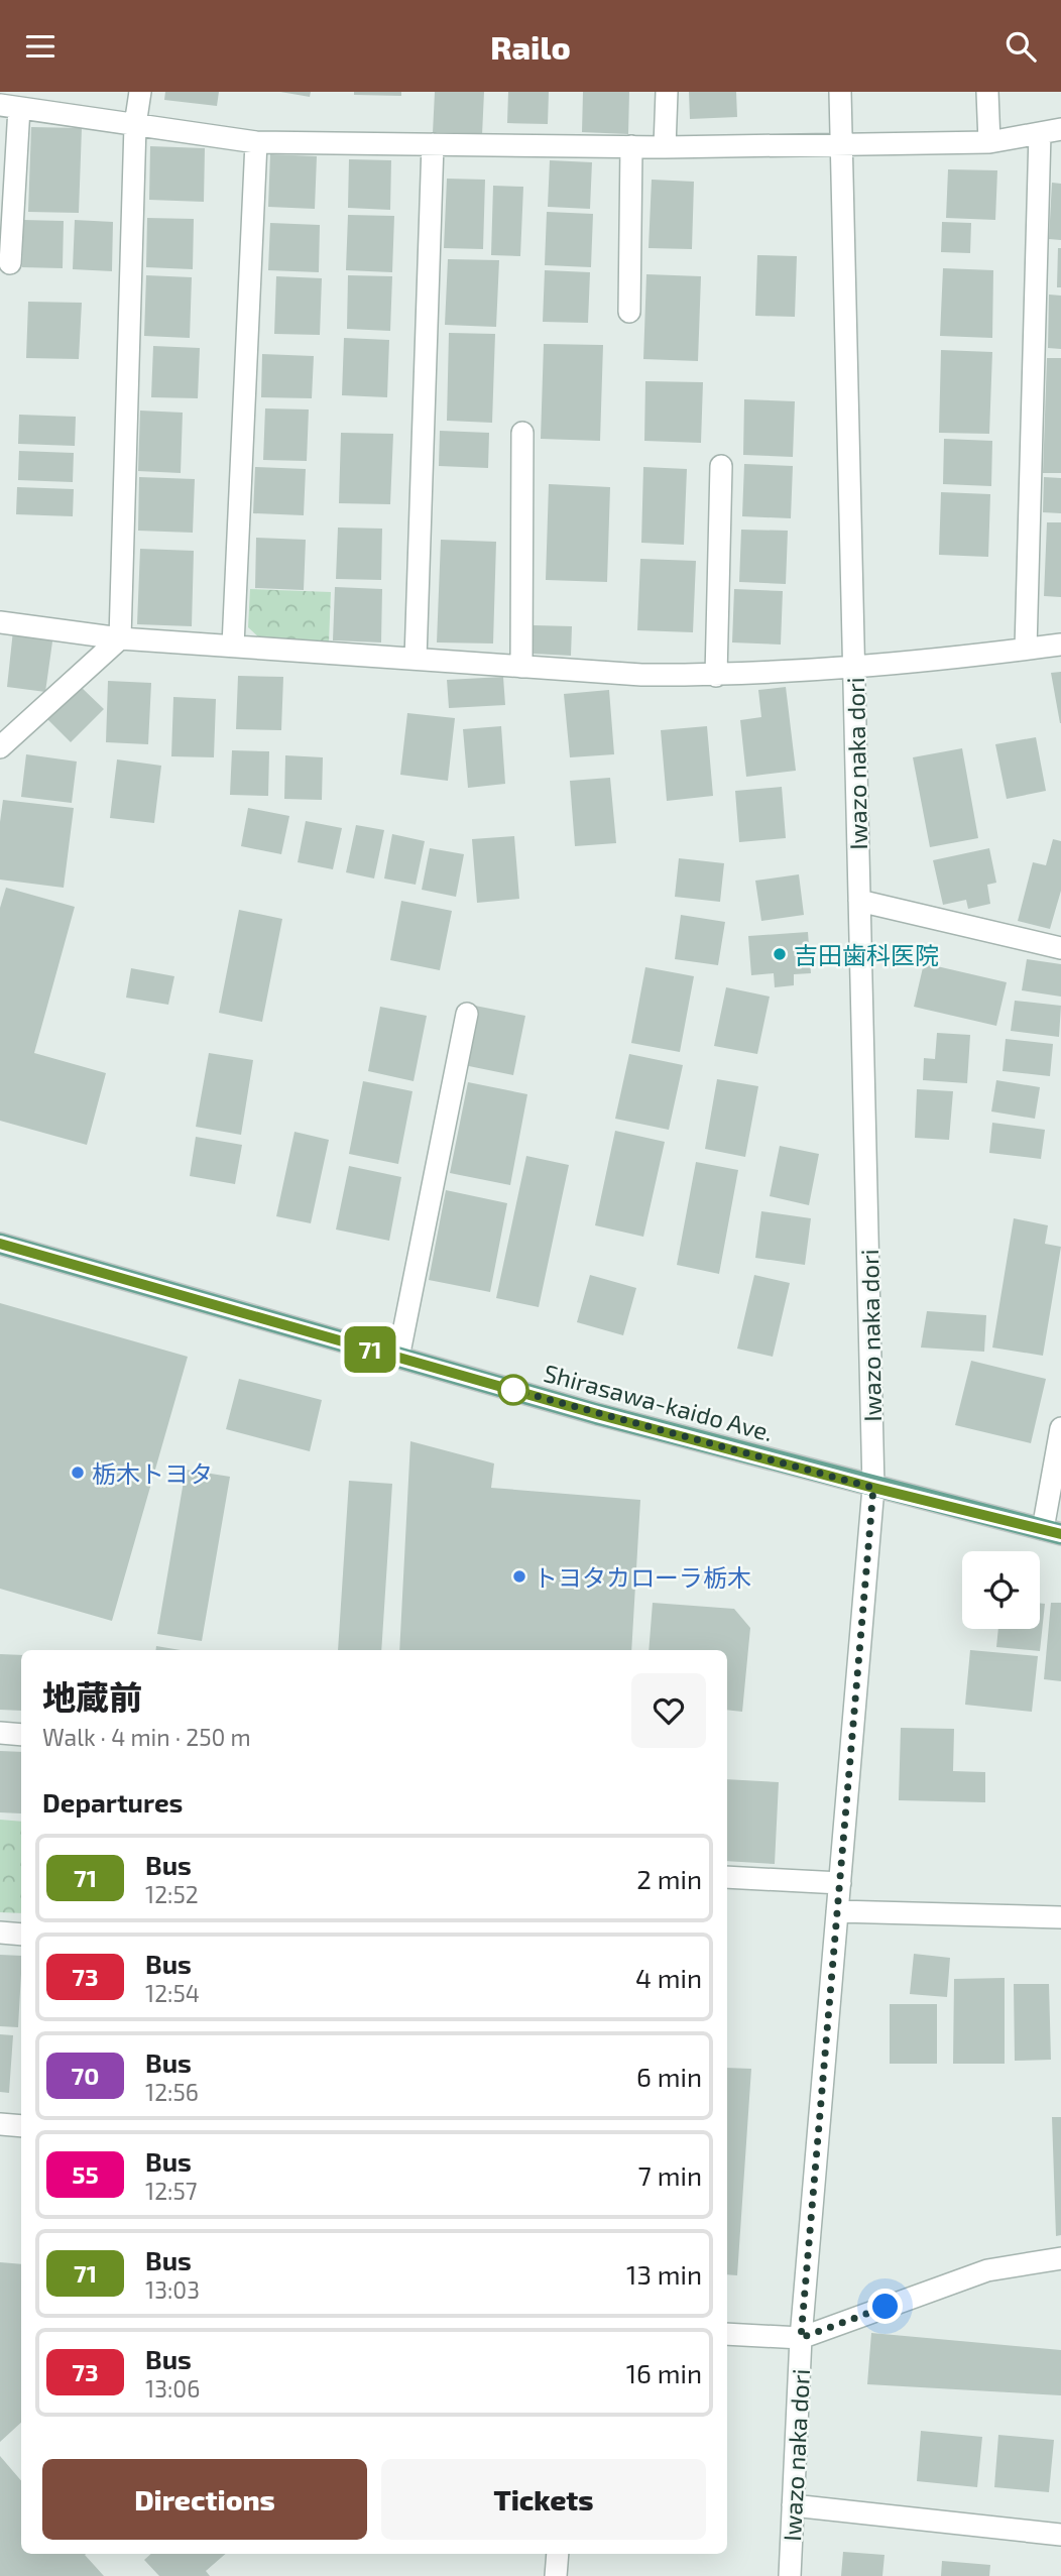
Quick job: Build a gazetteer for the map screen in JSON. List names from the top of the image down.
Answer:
{
  "streets": {
    "main road": ["Shirasawa-kaido Ave."],
    "street": ["Iwazo naka dori"]
  },
  "crossings": [
    ["Iwazo naka dori", "Shirasawa-kaido Ave."]
  ],
  "places": ["吉田歯科医院", "栃木トヨタ", "トヨタカローラ栃木"],
  "lines": ["bus line 71"],
  "page": {
    "header": "Railo",
    "on_map": "71",
    "heading": [
      ["地蔵前", "Walk · 4 min · 250 m"],
      "Departures"
    ],
    "list": [
      {
        "mark": "71",
        "name": "Bus",
        "note": "12:52",
        "value": "2 min"
      },
      {
        "mark": "73",
        "name": "Bus",
        "note": "12:54",
        "value": "4 min"
      },
      {
        "mark": "70",
        "name": "Bus",
        "note": "12:56",
        "value": "6 min"
      },
      {
        "mark": "55",
        "name": "Bus",
        "note": "12:57",
        "value": "7 min"
      },
      {
        "mark": "71",
        "name": "Bus",
        "note": "13:03",
        "value": "13 min"
      },
      {
        "mark": "73",
        "name": "Bus",
        "note": "13:06",
        "value": "16 min"
      }
    ],
    "buttons": ["Directions", "Tickets"]
  }
}
